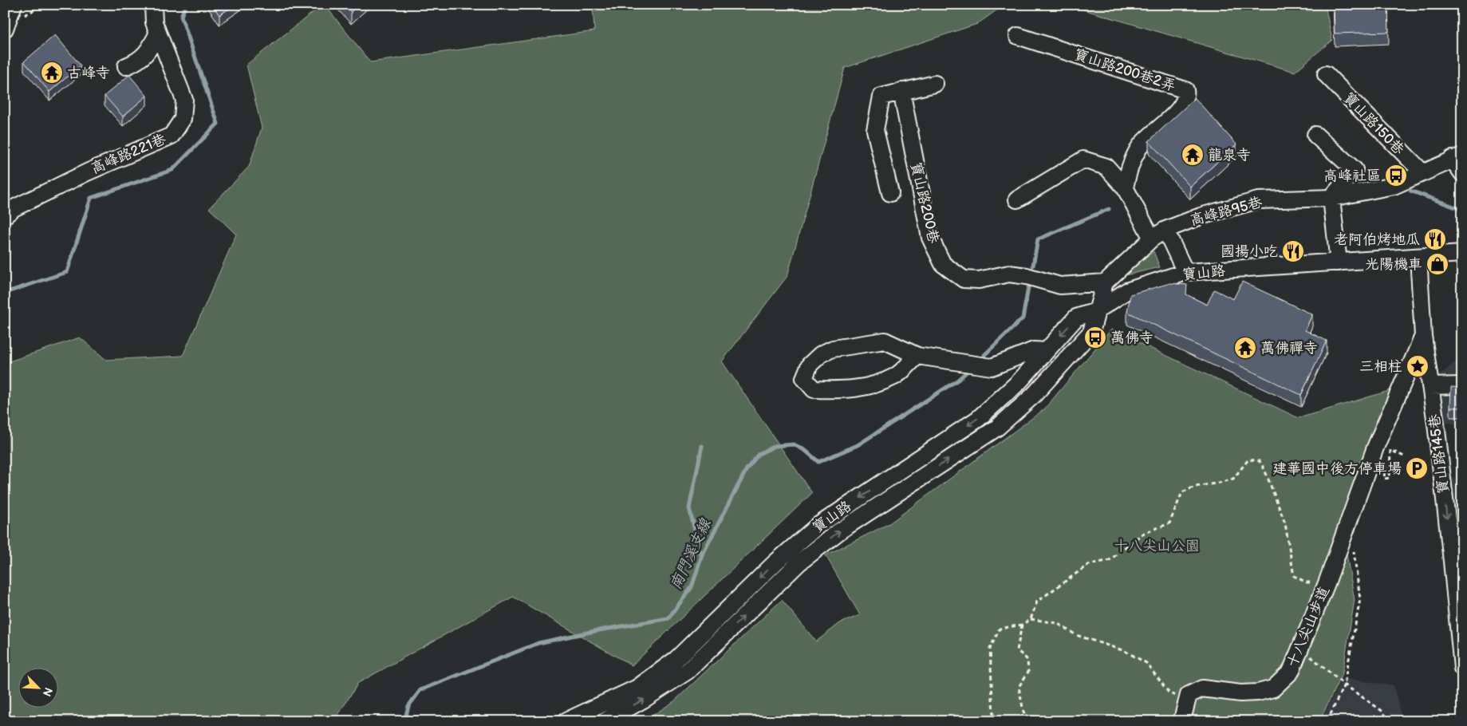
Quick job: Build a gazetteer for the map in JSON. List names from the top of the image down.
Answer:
{
  "streets": {
    "street": [
      "寶山路200巷2弄",
      "寶山路150巷",
      "高峰路221巷",
      "寶山路200巷",
      "高峰路95巷",
      "寶山路",
      "寶山路145巷",
      "十八尖山步道"
    ]
  },
  "crossings": [
    ["寶山路150巷", "高峰路95巷"],
    ["寶山路200巷", "高峰路95巷"],
    ["寶山路", "寶山路145巷"],
    ["寶山路145巷", "十八尖山步道"]
  ],
  "one_way": ["寶山路145巷"],
  "water": ["南門溪支線"],
  "parks": ["十八尖山公園"],
  "places": {
    "temple": ["古峰寺", "龍泉寺", "萬佛禪寺"],
    "bus stop": ["高峰社區", "萬佛寺"],
    "restaurant": ["老阿伯烤地瓜", "國揚小吃"],
    "shop": ["光陽機車"],
    "place": ["三相柱"],
    "parking": ["建華國中後方停車場"]
  },
  "north": "bottom right"
}
